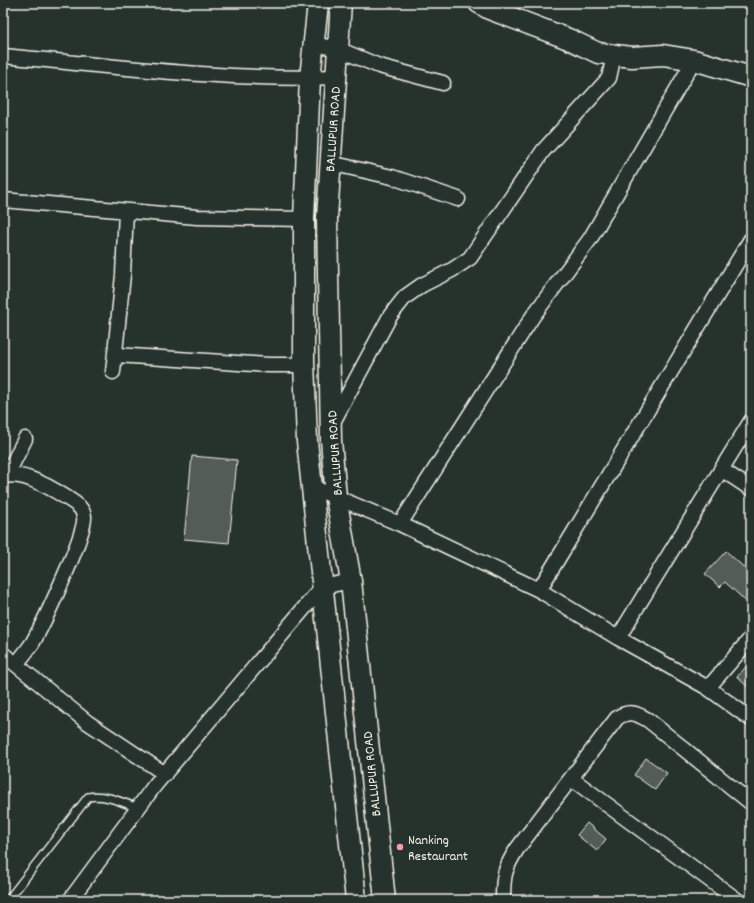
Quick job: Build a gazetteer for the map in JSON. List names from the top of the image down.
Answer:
{
  "streets": {
    "main road": ["BALLUPUR ROAD"]
  },
  "places": ["Nanking Restaurant"]
}
